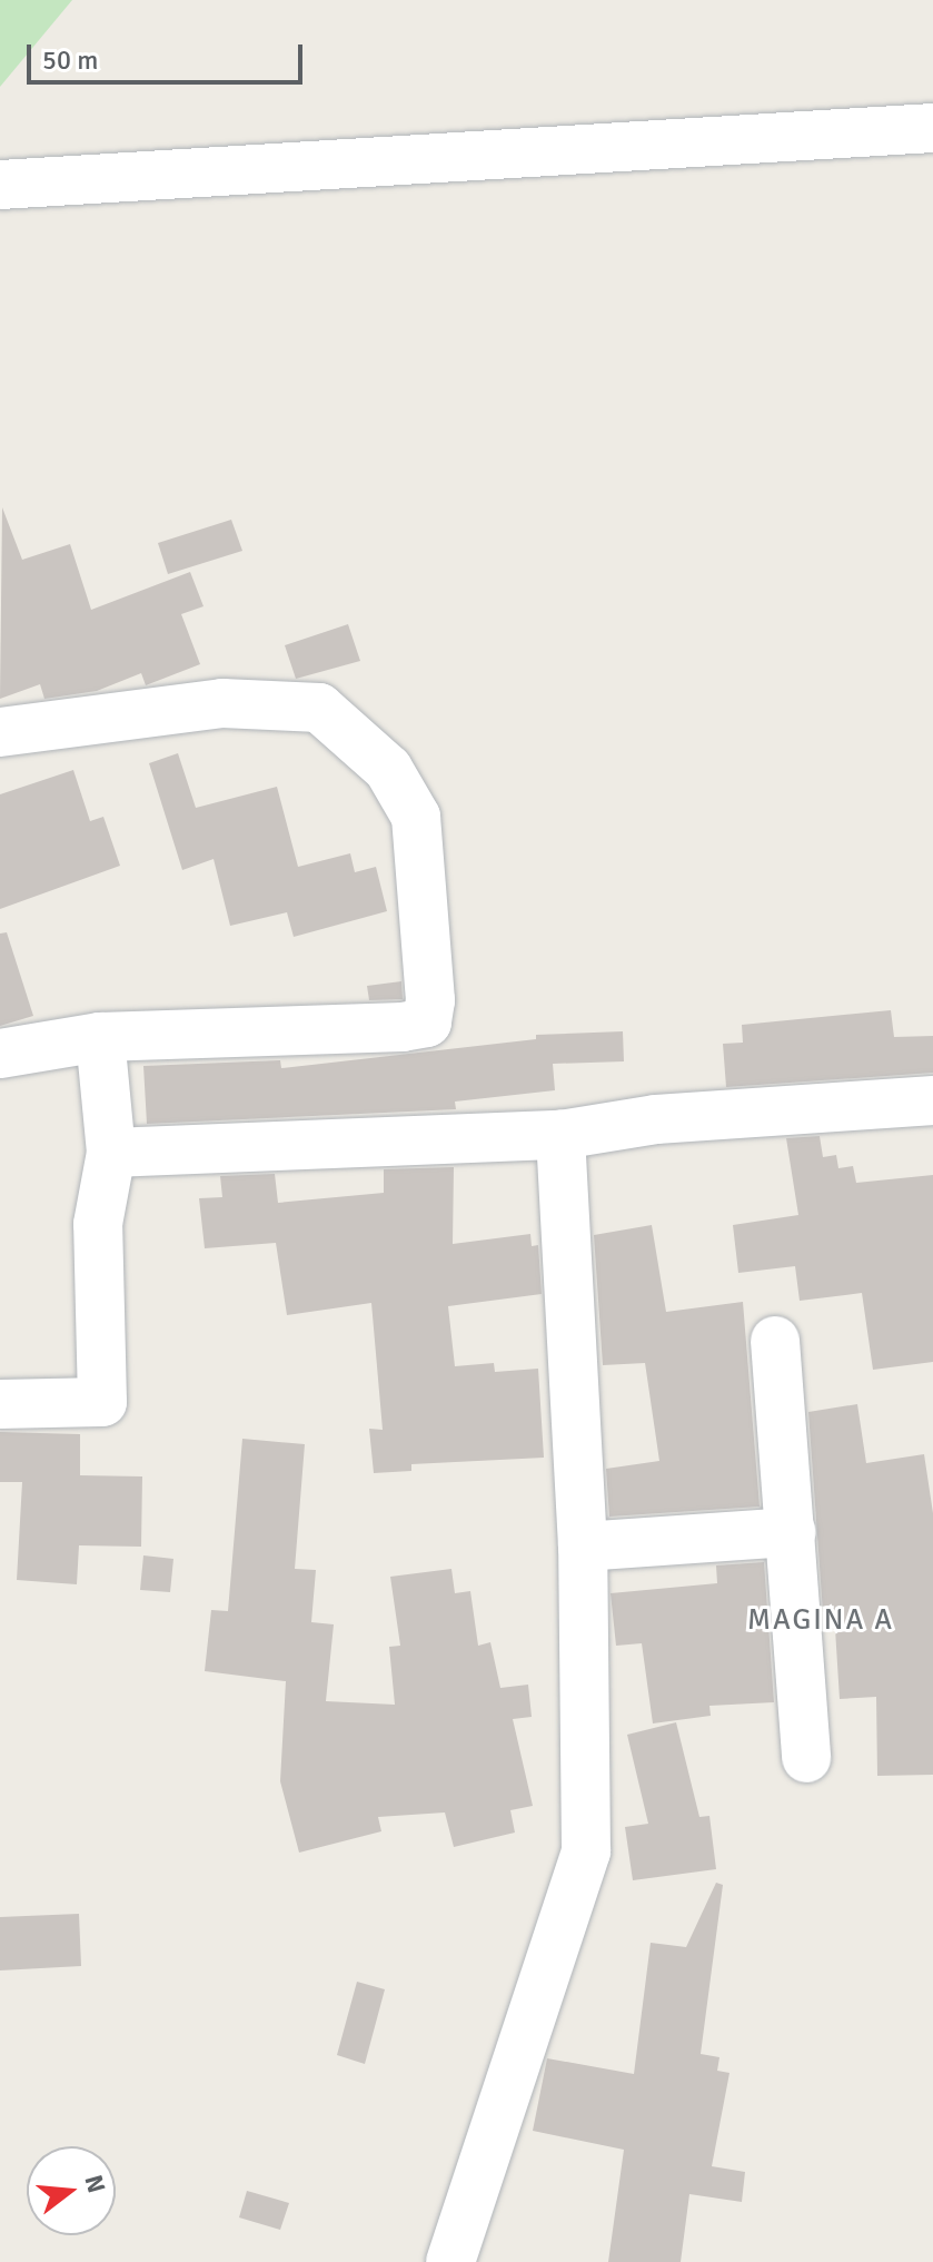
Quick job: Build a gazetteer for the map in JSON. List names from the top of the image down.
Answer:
{
  "districts": ["MAGINA A"],
  "scale_bar": "50 m",
  "north": "right"
}
